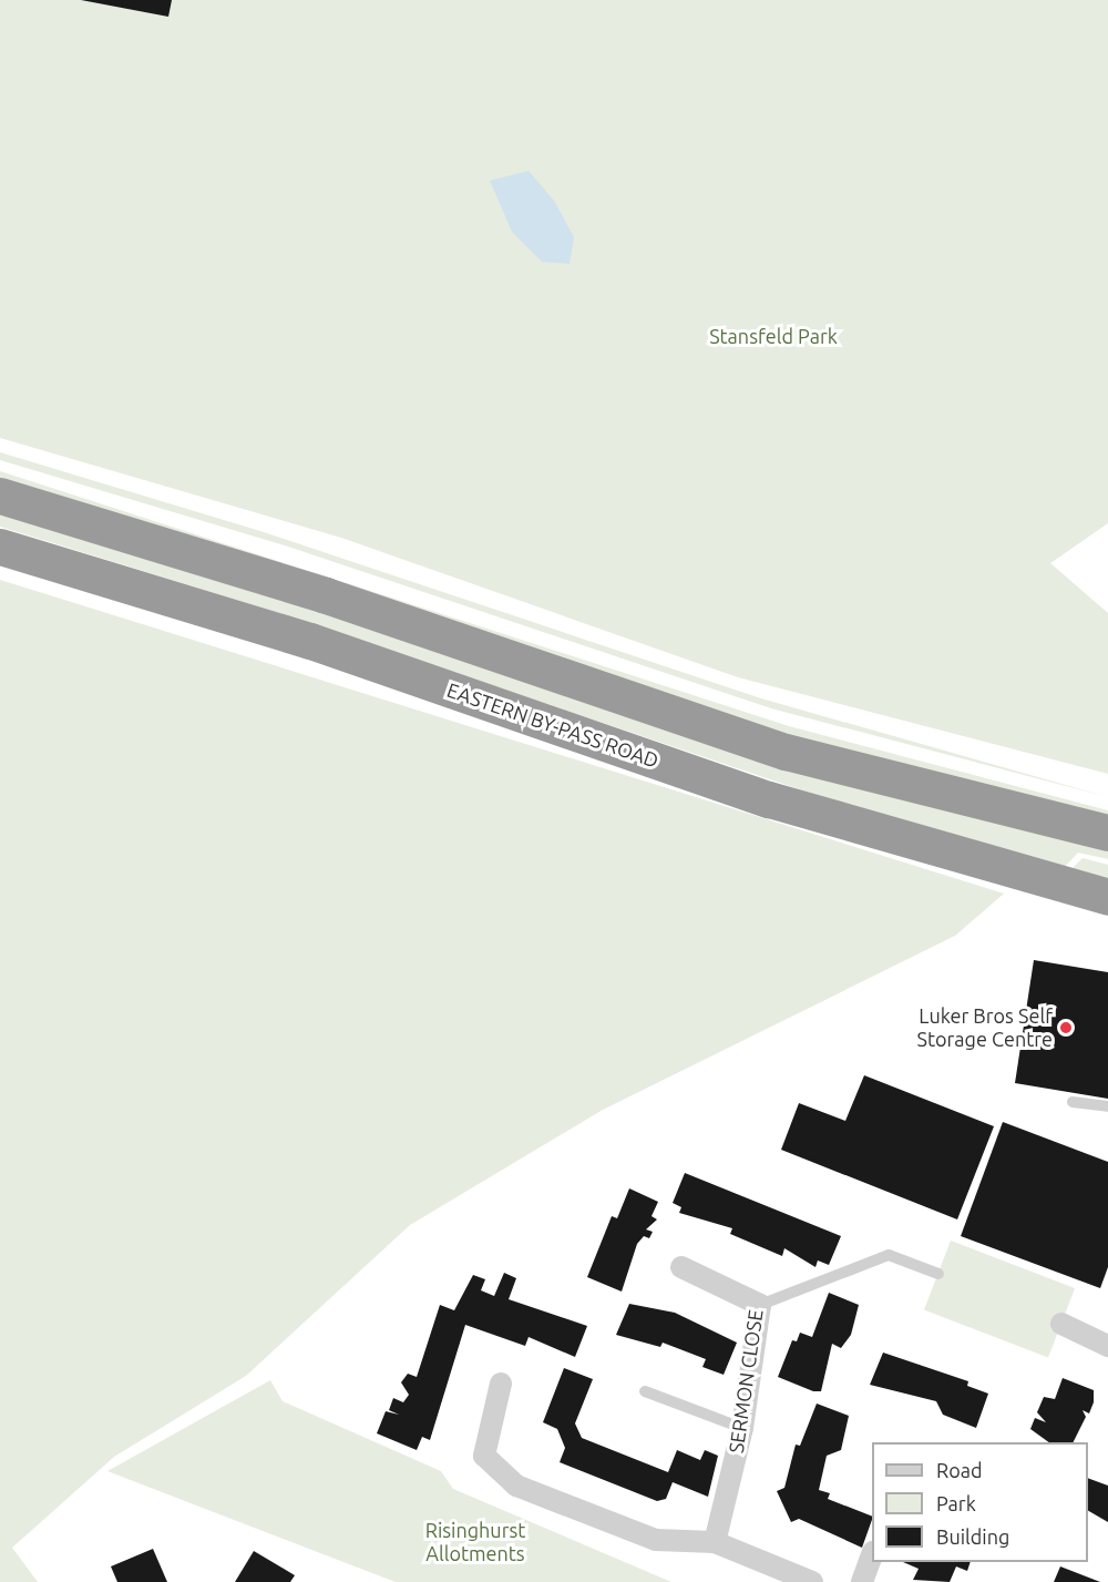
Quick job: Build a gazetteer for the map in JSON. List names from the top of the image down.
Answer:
{
  "streets": {
    "highway": ["EASTERN BY-PASS ROAD"],
    "street": ["SERMON CLOSE"]
  },
  "parks": ["Stansfeld Park", "Risinghurst Allotments"],
  "places": ["Luker Bros Self Storage Centre"],
  "legend": ["Road", "Park", "Building"]
}
